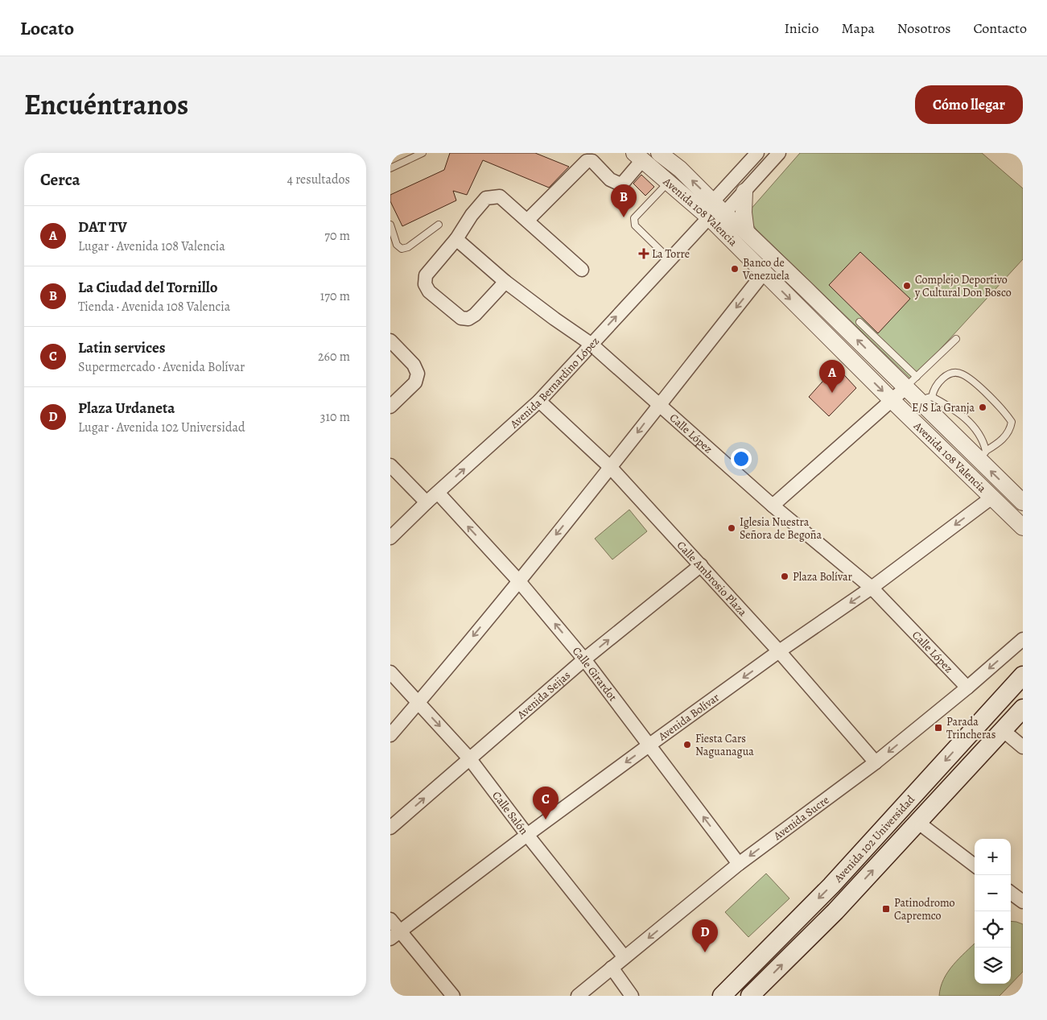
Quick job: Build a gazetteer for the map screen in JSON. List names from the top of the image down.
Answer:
{
  "streets": {
    "main road": ["Avenida 102 Universidad"],
    "street": [
      "Avenida 108 Valencia",
      "Avenida Bernardino López",
      "Calle López",
      "Calle Ambrosio Plaza",
      "Calle Girardot",
      "Avenida Seijas",
      "Avenida Bolívar",
      "Calle Salón",
      "Avenida Sucre"
    ]
  },
  "crossings": [
    ["Avenida 108 Valencia", "Avenida Bernardino López"],
    ["Avenida 108 Valencia", "Avenida Bolívar"],
    ["Avenida Bernardino López", "Calle López"],
    ["Avenida Bernardino López", "Calle Ambrosio Plaza"],
    ["Avenida Bernardino López", "Calle Girardot"],
    ["Calle López", "Avenida Bolívar"],
    ["Calle López", "Avenida Sucre"],
    ["Calle Ambrosio Plaza", "Avenida Seijas"],
    ["Calle Ambrosio Plaza", "Avenida Bolívar"],
    ["Calle Ambrosio Plaza", "Avenida Sucre"],
    ["Calle Girardot", "Avenida Seijas"],
    ["Calle Girardot", "Avenida Bolívar"],
    ["Calle Girardot", "Avenida Sucre"],
    ["Avenida Seijas", "Calle Salón"],
    ["Avenida Bolívar", "Calle Salón"],
    ["Calle Salón", "Avenida Sucre"]
  ],
  "one_way": ["Calle Girardot", "Avenida Bolívar", "Avenida Sucre"],
  "places": {
    "health": ["La Torre"],
    "other": [
      "Banco de Venezuela",
      "Complejo Deportivo y Cultural Don Bosco",
      "E/S La Granja",
      "Iglesia Nuestra Señora de Begoña",
      "Plaza Bolívar",
      "Fiesta Cars Naguanagua"
    ],
    "transit": ["Parada Trincheras", "Patinodromo Capremco"]
  },
  "page": {
    "header": "Locato",
    "nav": [
      "Inicio",
      "Mapa",
      "Nosotros",
      "Contacto"
    ],
    "title": "Encuéntranos",
    "buttons": "Cómo llegar",
    "heading": ["Cerca", "4 resultados"],
    "pins": [
      "B",
      "A",
      "C",
      "D"
    ],
    "list": [
      {
        "mark": "A",
        "name": "DAT TV",
        "note": "Lugar · Avenida 108 Valencia",
        "value": "70 m"
      },
      {
        "mark": "B",
        "name": "La Ciudad del Tornillo",
        "note": "Tienda · Avenida 108 Valencia",
        "value": "170 m"
      },
      {
        "mark": "C",
        "name": "Latin services",
        "note": "Supermercado · Avenida Bolívar",
        "value": "260 m"
      },
      {
        "mark": "D",
        "name": "Plaza Urdaneta",
        "note": "Lugar · Avenida 102 Universidad",
        "value": "310 m"
      }
    ],
    "map_buttons": ["+", "−"]
  }
}
